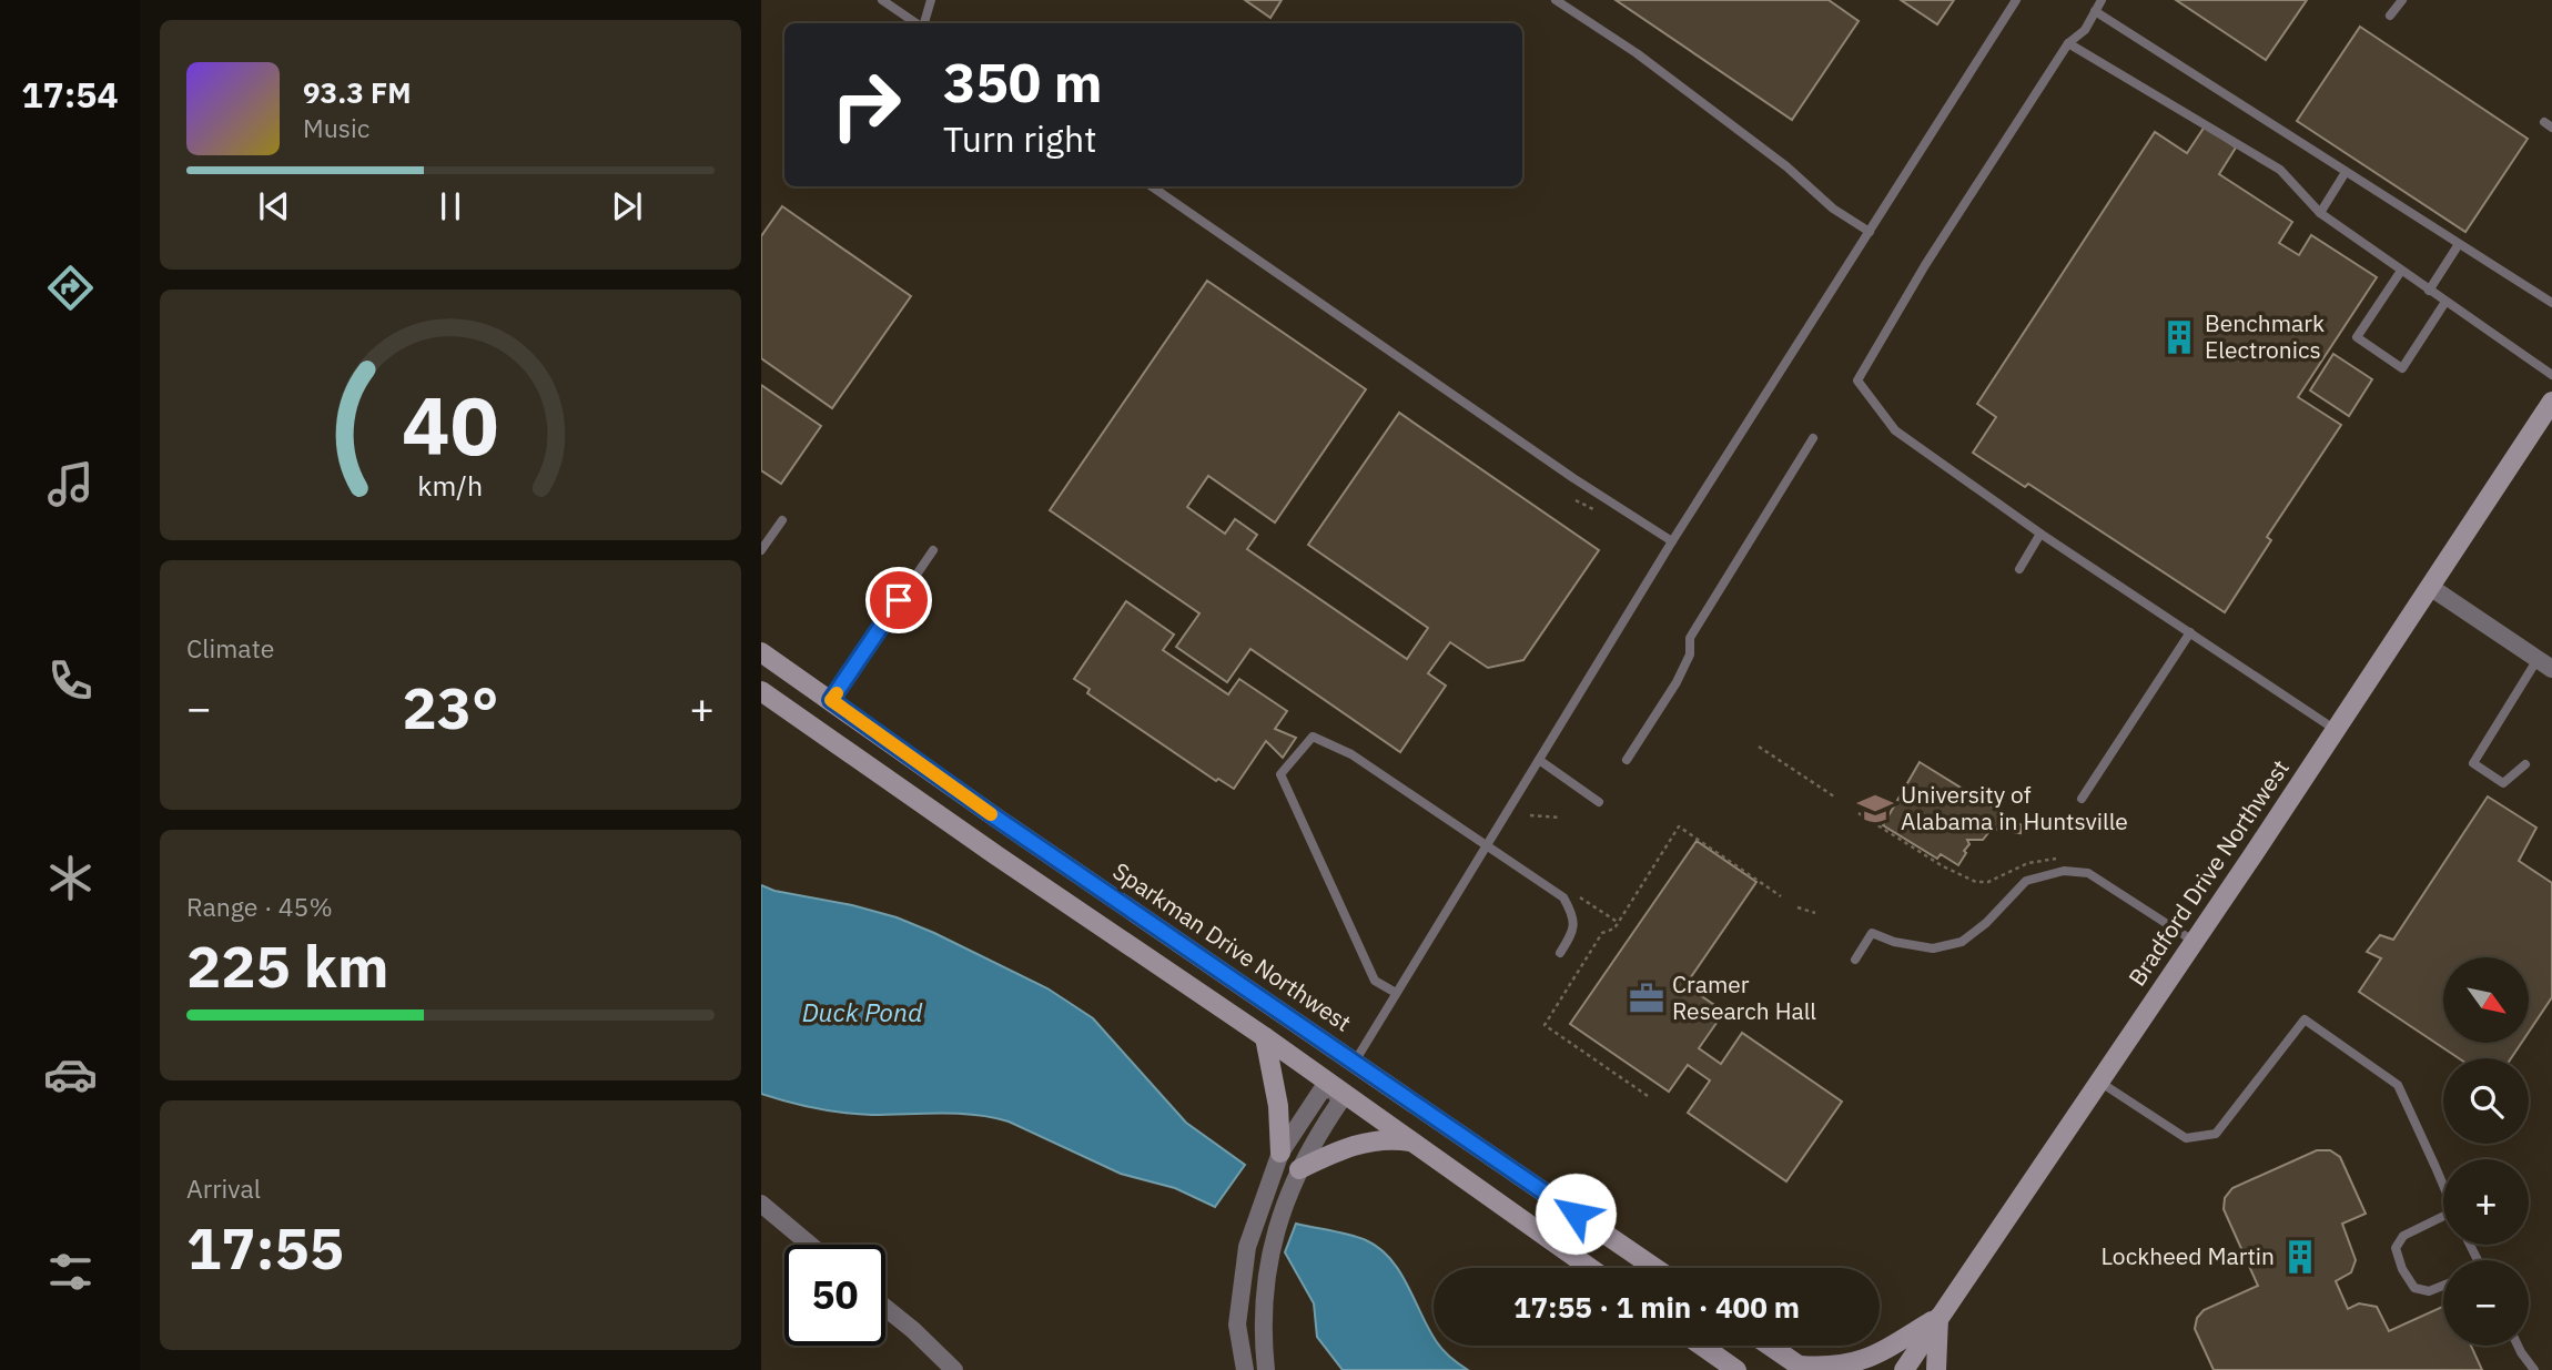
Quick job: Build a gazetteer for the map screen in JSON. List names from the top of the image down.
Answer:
{
  "streets": {
    "main road": ["Bradford Drive Northwest", "Sparkman Drive Northwest"]
  },
  "water": ["Duck Pond"],
  "places": {
    "building": ["Benchmark Electronics", "Lockheed Martin"],
    "school or university": ["University of Alabama in Huntsville"],
    "office": ["Cramer Research Hall"]
  },
  "north": "bottom right",
  "page": {
    "tabs": "17:54",
    "turn": ["350 m", "Turn right"],
    "song": ["93.3 FM", "Music"],
    "tile": [
      "Climate",
      ["Range · 45%", "225 km"],
      ["Arrival", "17:55"]
    ],
    "heat": ["−", "23°", "+"],
    "map_buttons": ["+", "−"],
    "limit": "50",
    "trip": "17:55 · 1 min · 400 m",
    "gauge": ["40", "km/h"]
  }
}
